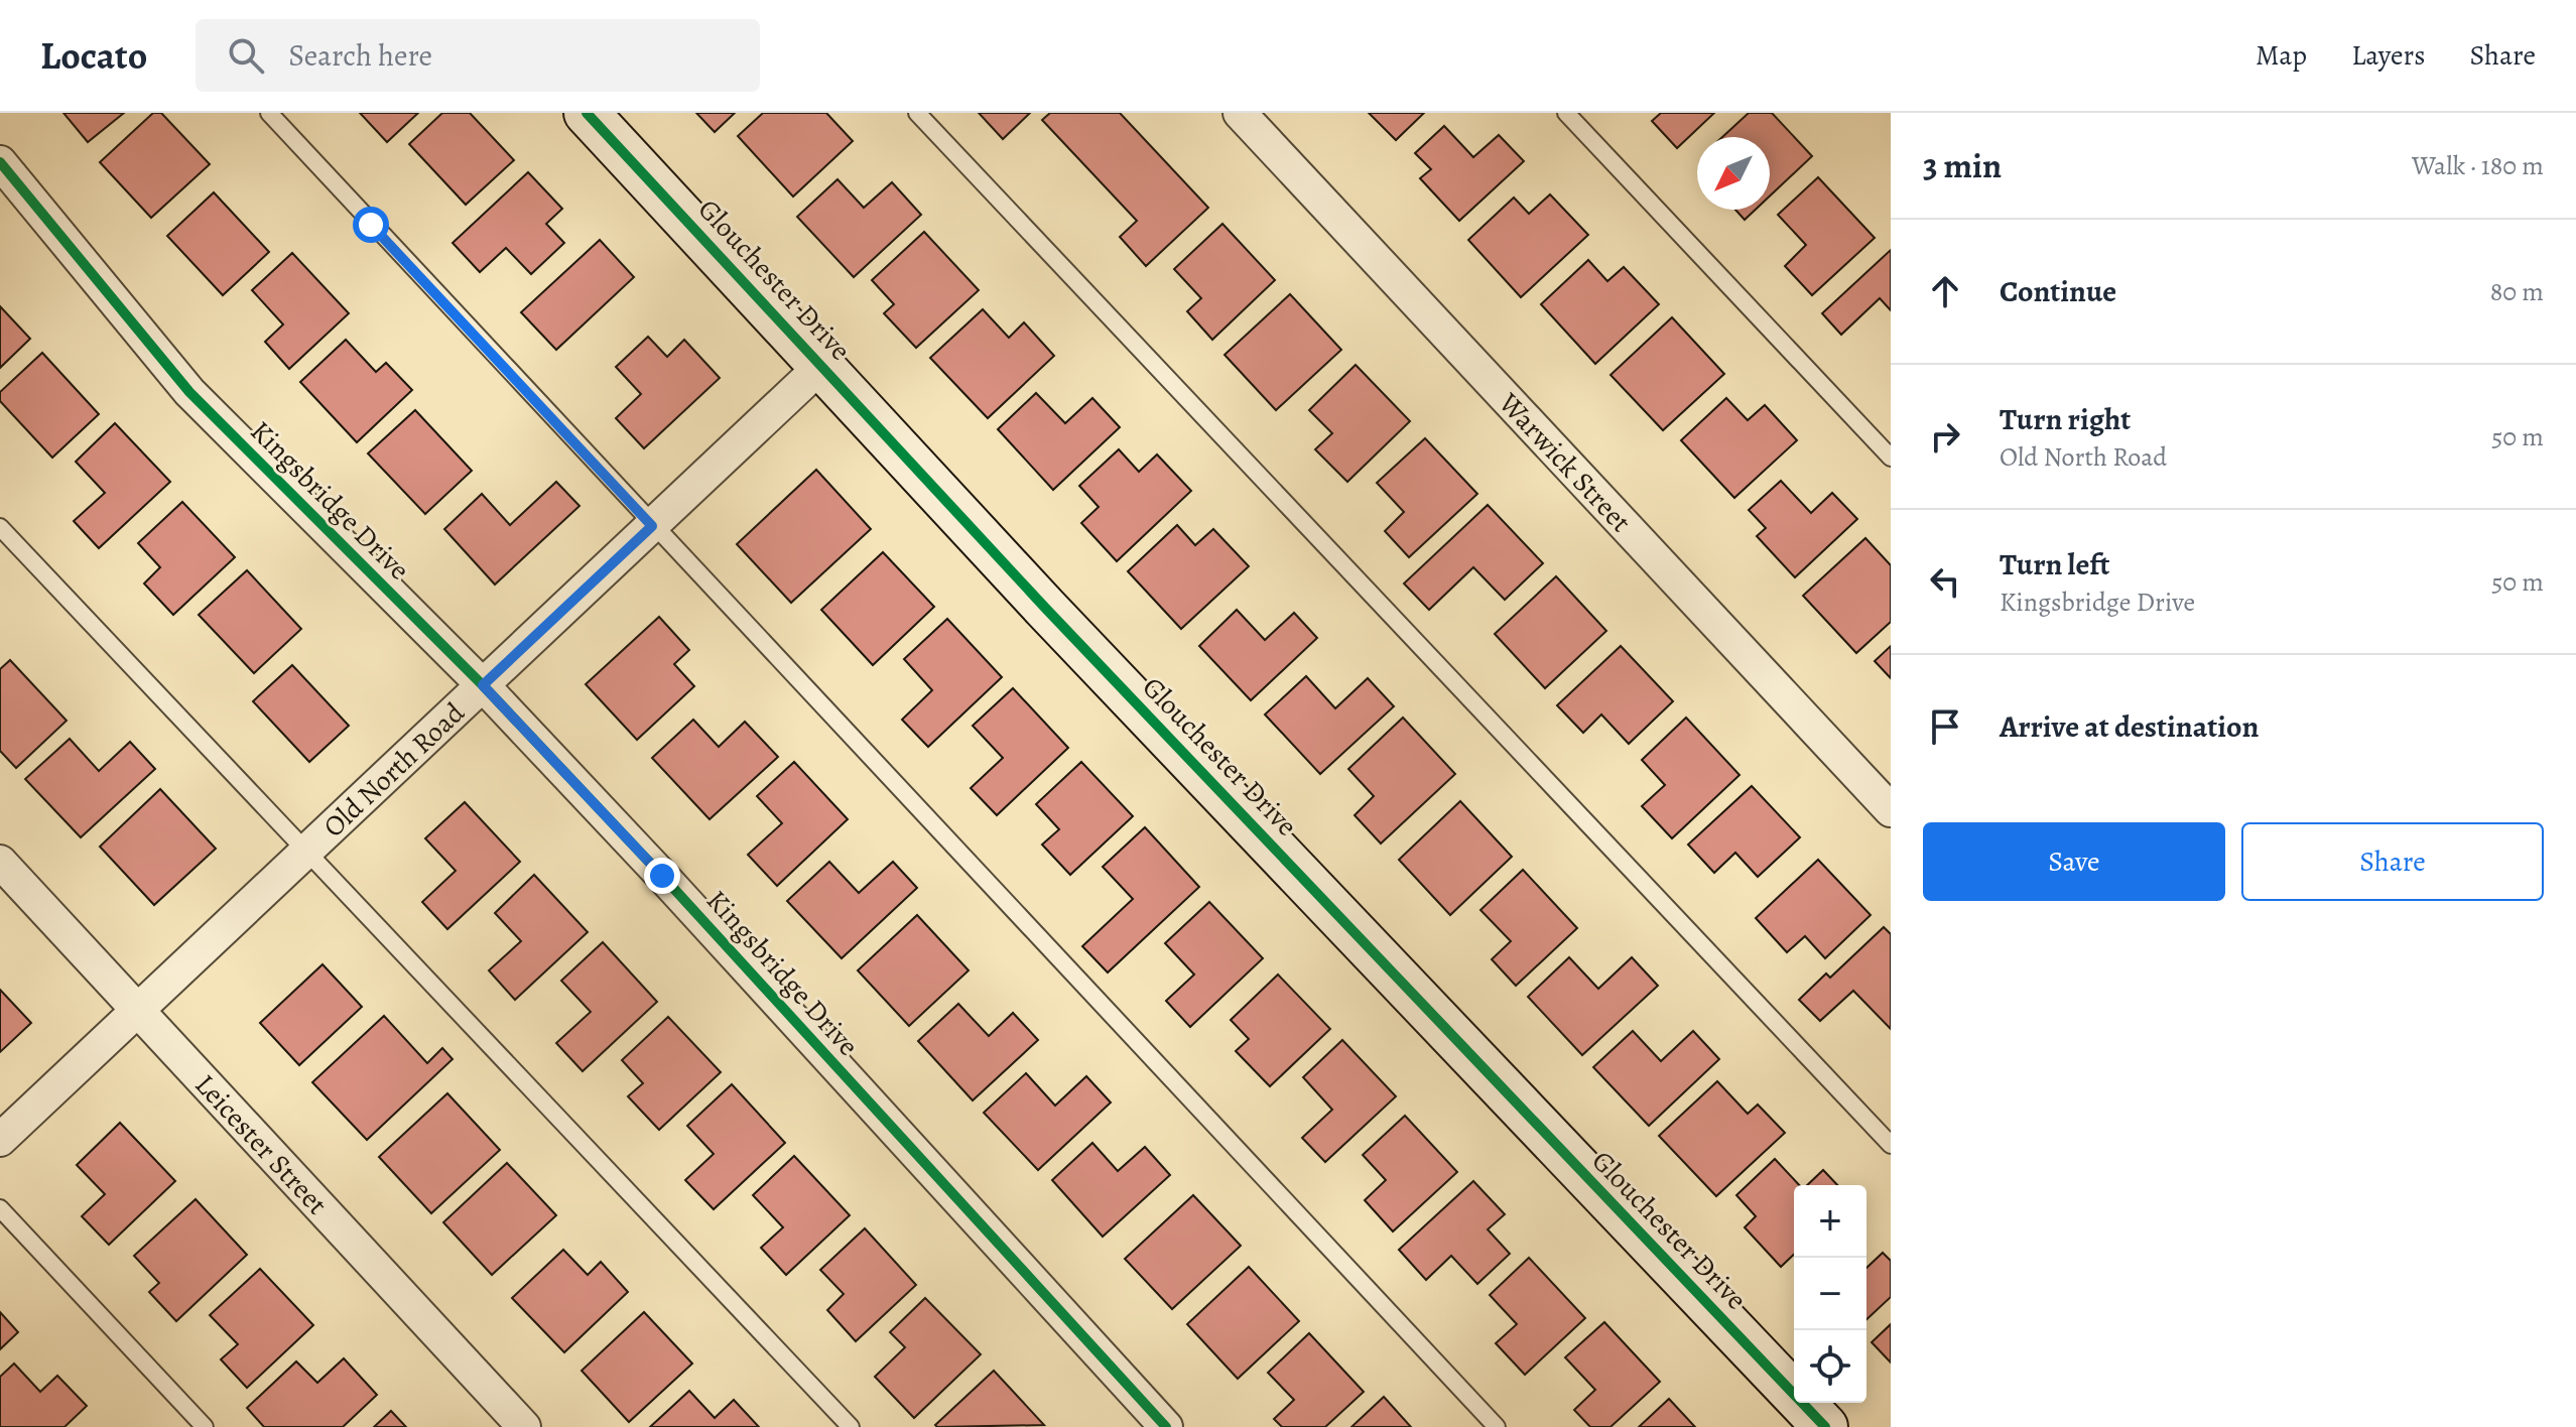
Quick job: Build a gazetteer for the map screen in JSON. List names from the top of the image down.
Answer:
{
  "streets": {
    "street": [
      "Glouchester Drive",
      "Warwick Street",
      "Kingsbridge Drive",
      "Old North Road",
      "Leicester Street"
    ]
  },
  "crossings": [
    ["Glouchester Drive", "Old North Road"],
    ["Kingsbridge Drive", "Old North Road"],
    ["Old North Road", "Leicester Street"]
  ],
  "north": "bottom left",
  "page": {
    "header": "Locato",
    "search": "Search here",
    "nav": ["Map", "Layers", "Share"],
    "heading": ["3 min", "Walk · 180 m"],
    "list": [
      ["Continue", "80 m"],
      ["Turn right", "Old North Road", "50 m"],
      ["Turn left", "Kingsbridge Drive", "50 m"],
      "Arrive at destination"
    ],
    "buttons": ["Save", "Share"],
    "map_buttons": ["+", "−"]
  }
}
